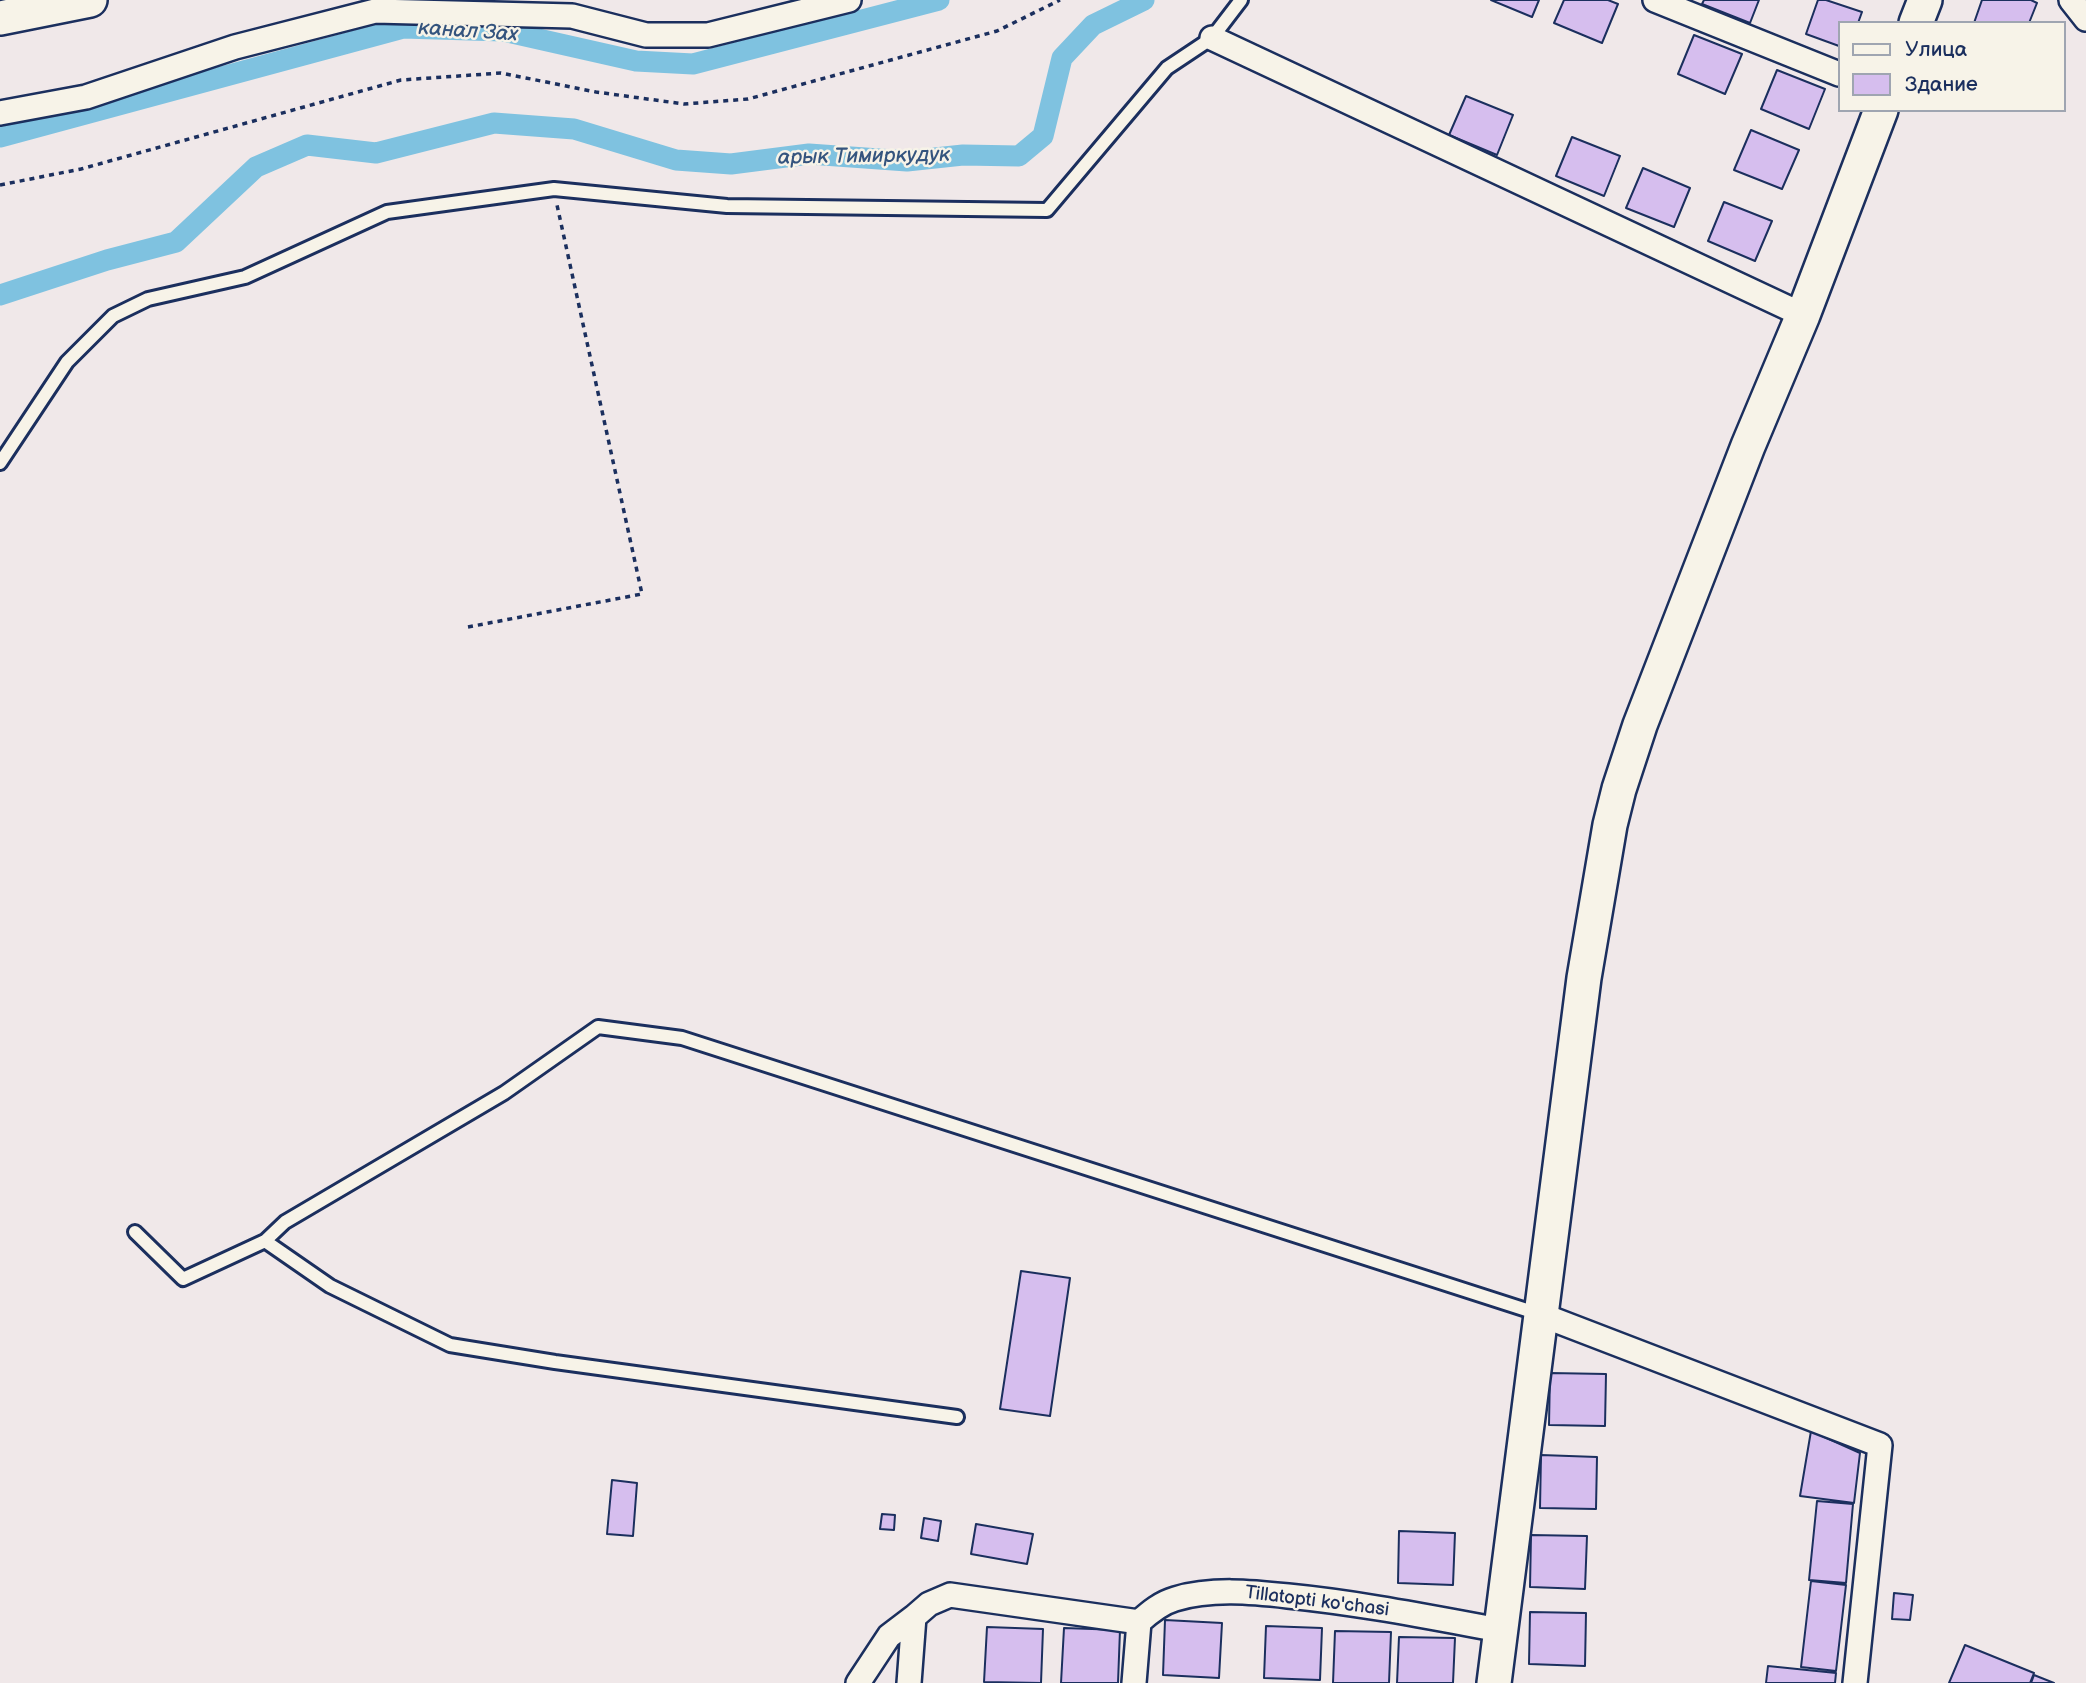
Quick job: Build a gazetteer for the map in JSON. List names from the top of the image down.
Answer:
{
  "streets": {
    "street": ["Tillatopti ko'chasi"]
  },
  "water": ["канал Зах", "арык Тимиркудук"],
  "legend": ["Улица", "Здание"]
}
